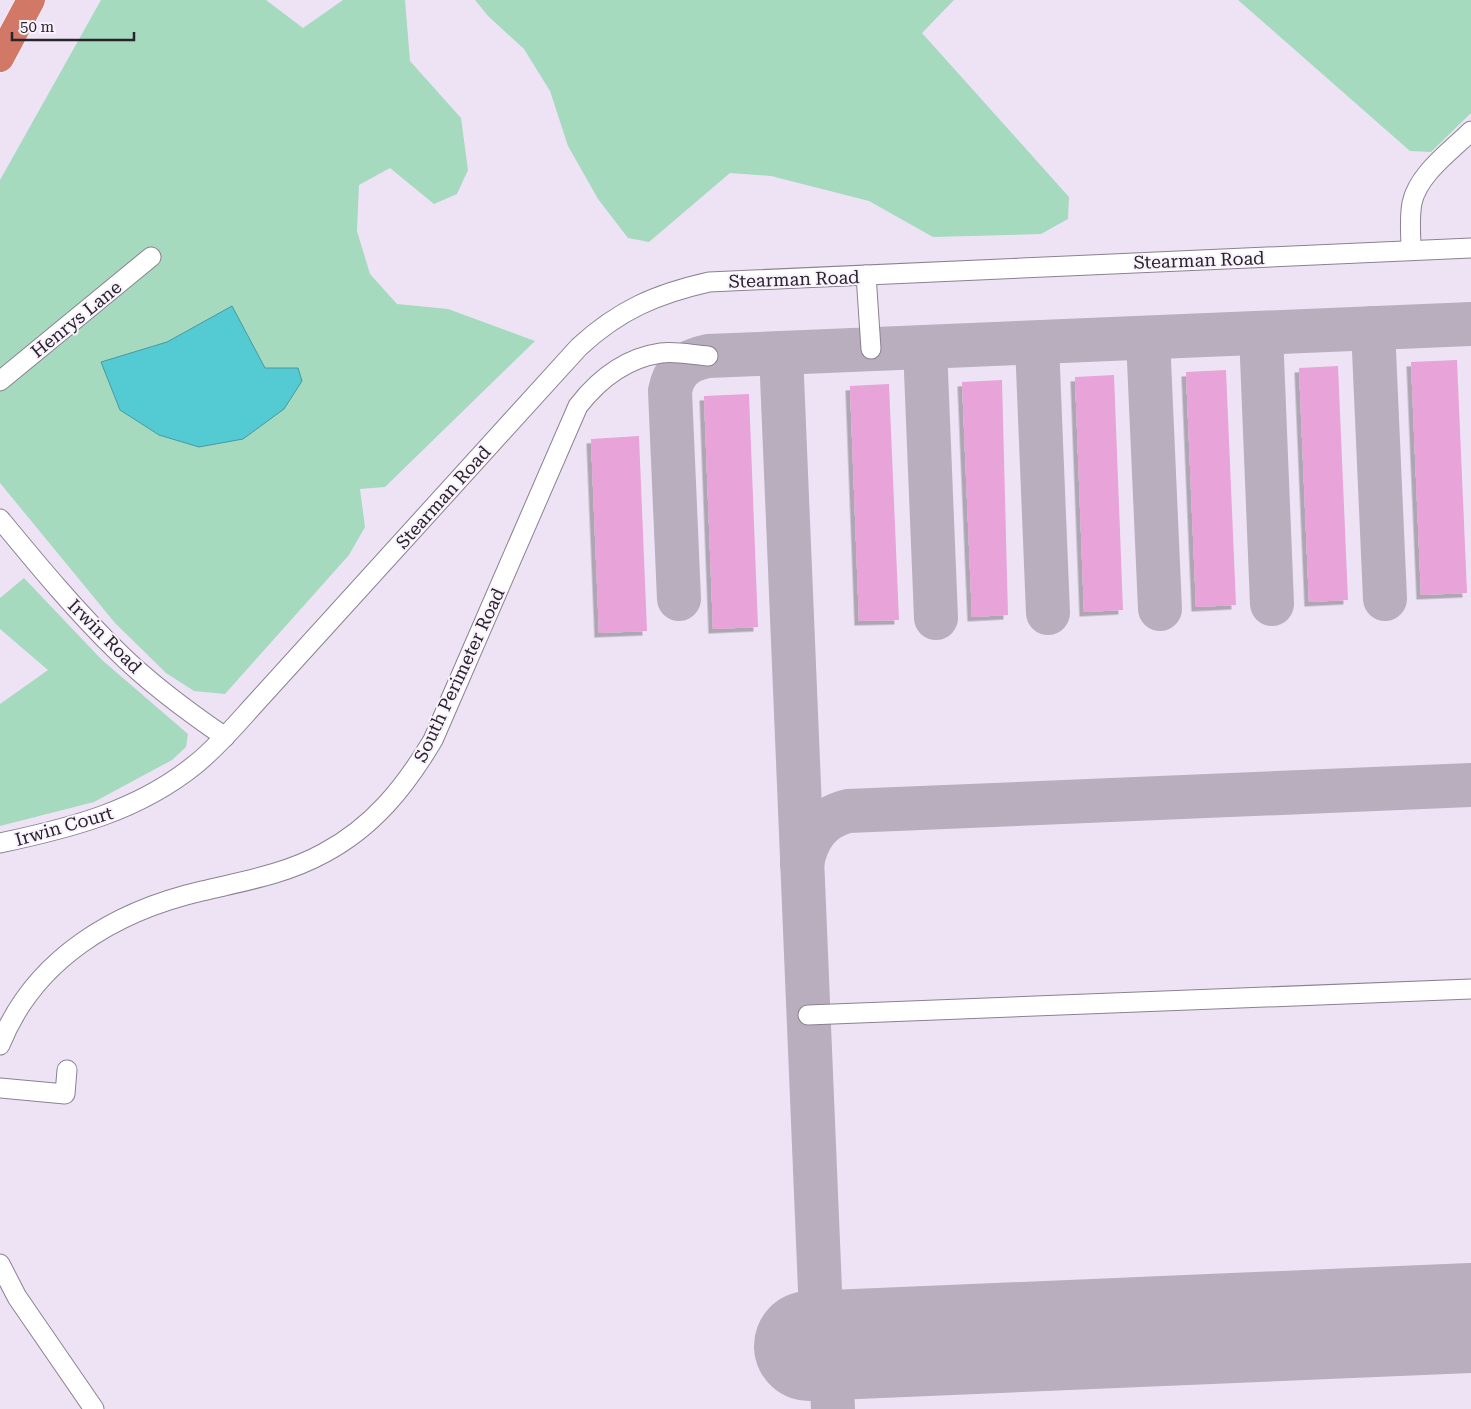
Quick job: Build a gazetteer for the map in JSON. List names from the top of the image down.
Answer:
{
  "streets": {
    "street": [
      "Stearman Road",
      "Henrys Lane",
      "Irwin Road",
      "South Perimeter Road",
      "Irwin Court"
    ]
  },
  "crossings": [
    ["Stearman Road", "Irwin Road"],
    ["Stearman Road", "Irwin Court"],
    ["Irwin Road", "Irwin Court"]
  ],
  "scale_bar": "50 m"
}
